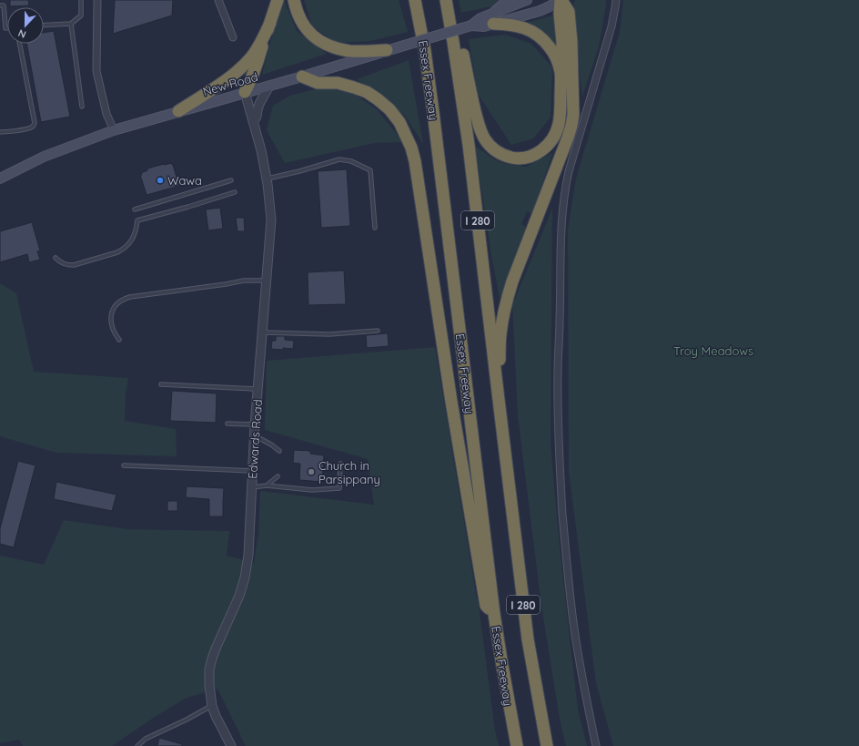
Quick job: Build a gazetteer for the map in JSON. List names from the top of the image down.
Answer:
{
  "streets": {
    "highway": ["Essex Freeway", "I 280"],
    "main road": ["New Road"],
    "street": ["Edwards Road"]
  },
  "crossings": [
    ["New Road", "Edwards Road"]
  ],
  "parks": ["Troy Meadows"],
  "places": ["Wawa", "Church in Parsippany"],
  "north": "bottom"
}
